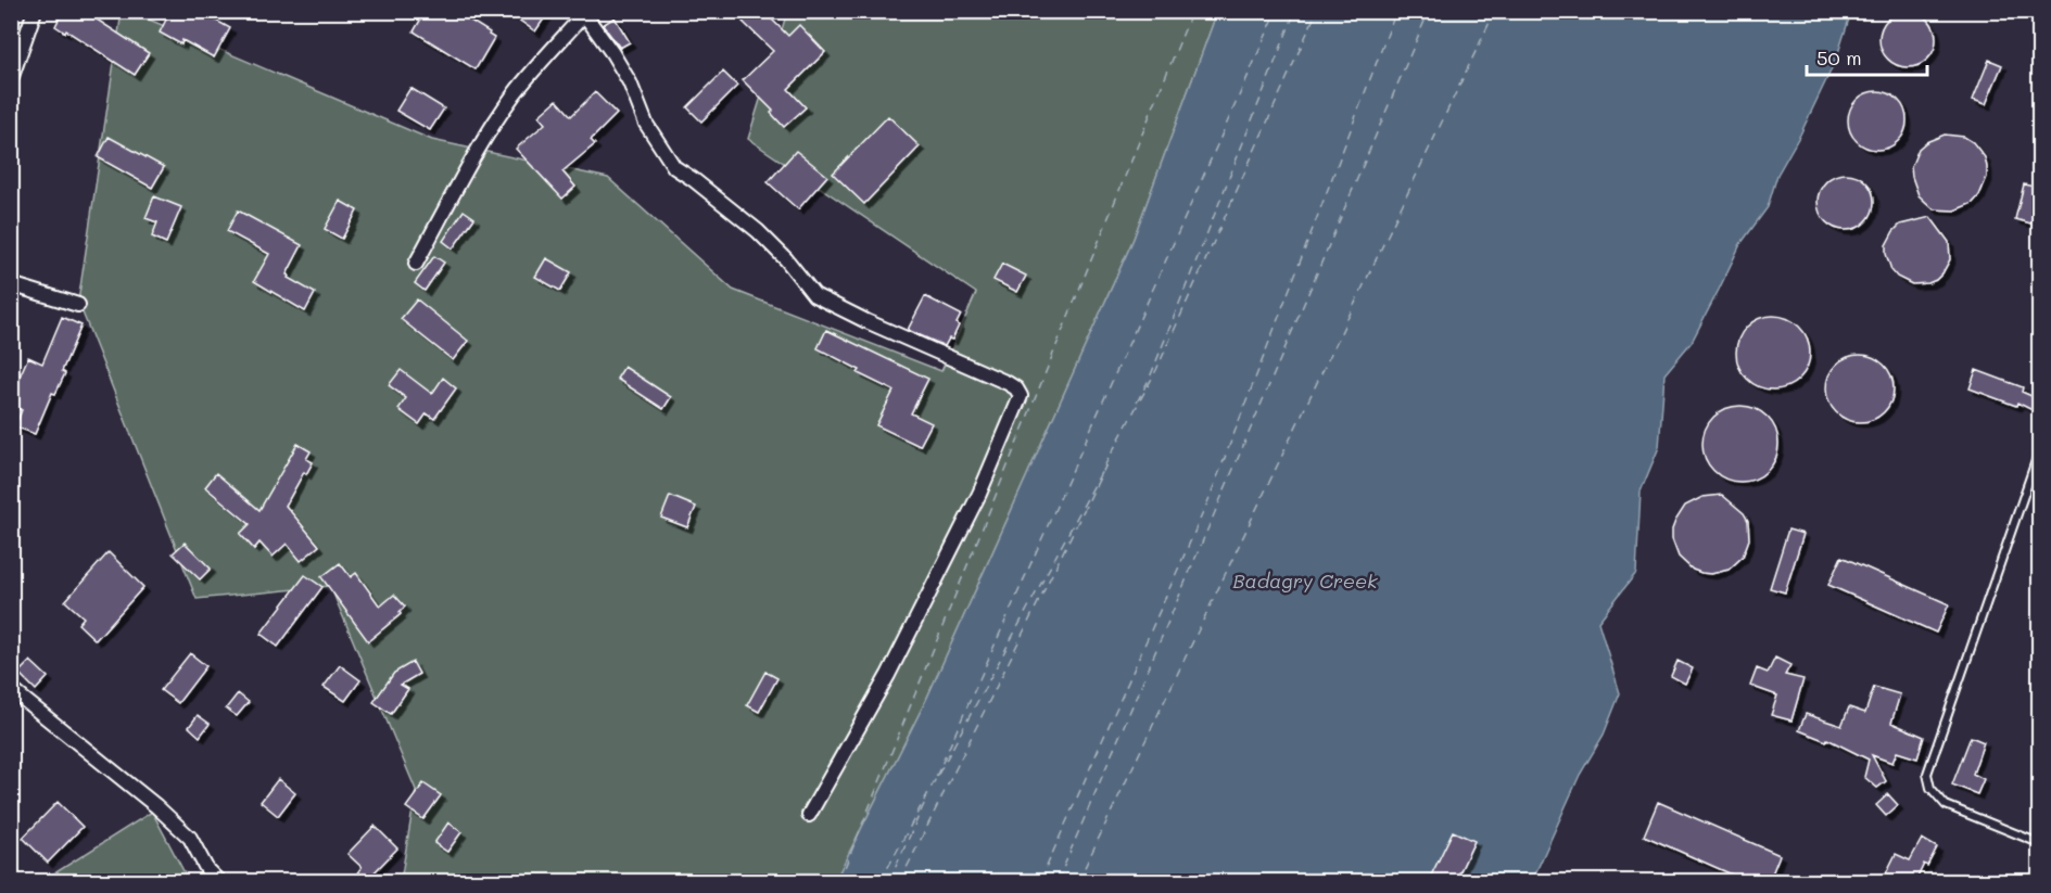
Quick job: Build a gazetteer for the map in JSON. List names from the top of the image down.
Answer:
{
  "water": ["Badagry Creek"],
  "scale_bar": "50 m"
}
